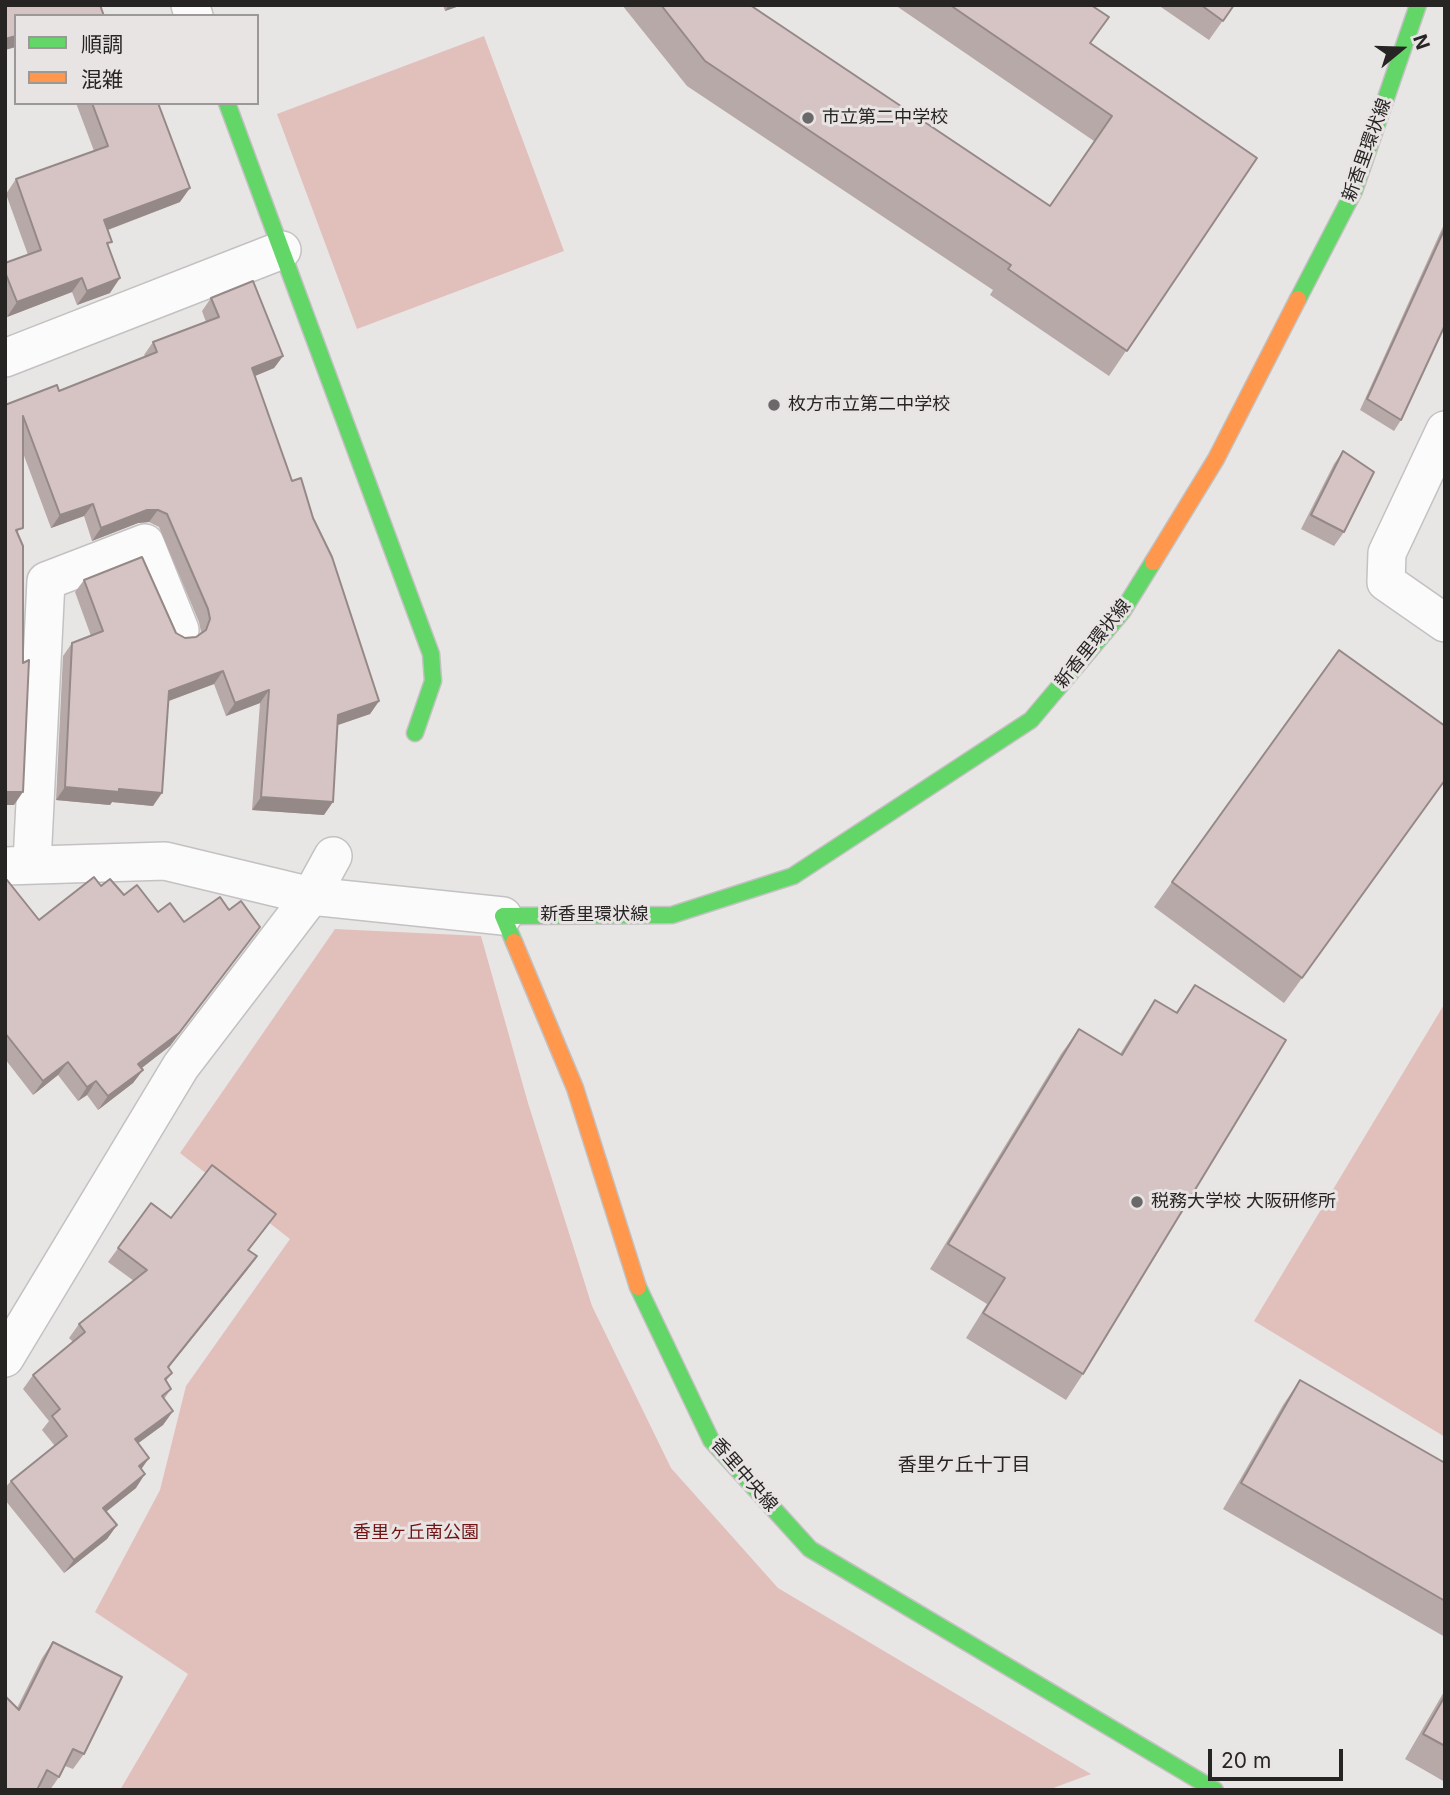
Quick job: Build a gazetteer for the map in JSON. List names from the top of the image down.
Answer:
{
  "streets": {
    "street": ["新香里環状線", "香里中央線"]
  },
  "crossings": [
    ["新香里環状線", "香里中央線"]
  ],
  "districts": ["香里ケ丘十丁目"],
  "parks": ["香里ヶ丘南公園"],
  "places": ["市立第二中学校", "枚方市立第二中学校", "税務大学校 大阪研修所"],
  "legend": ["順調", "混雑"],
  "scale_bar": "20 m",
  "north": "right"
}
